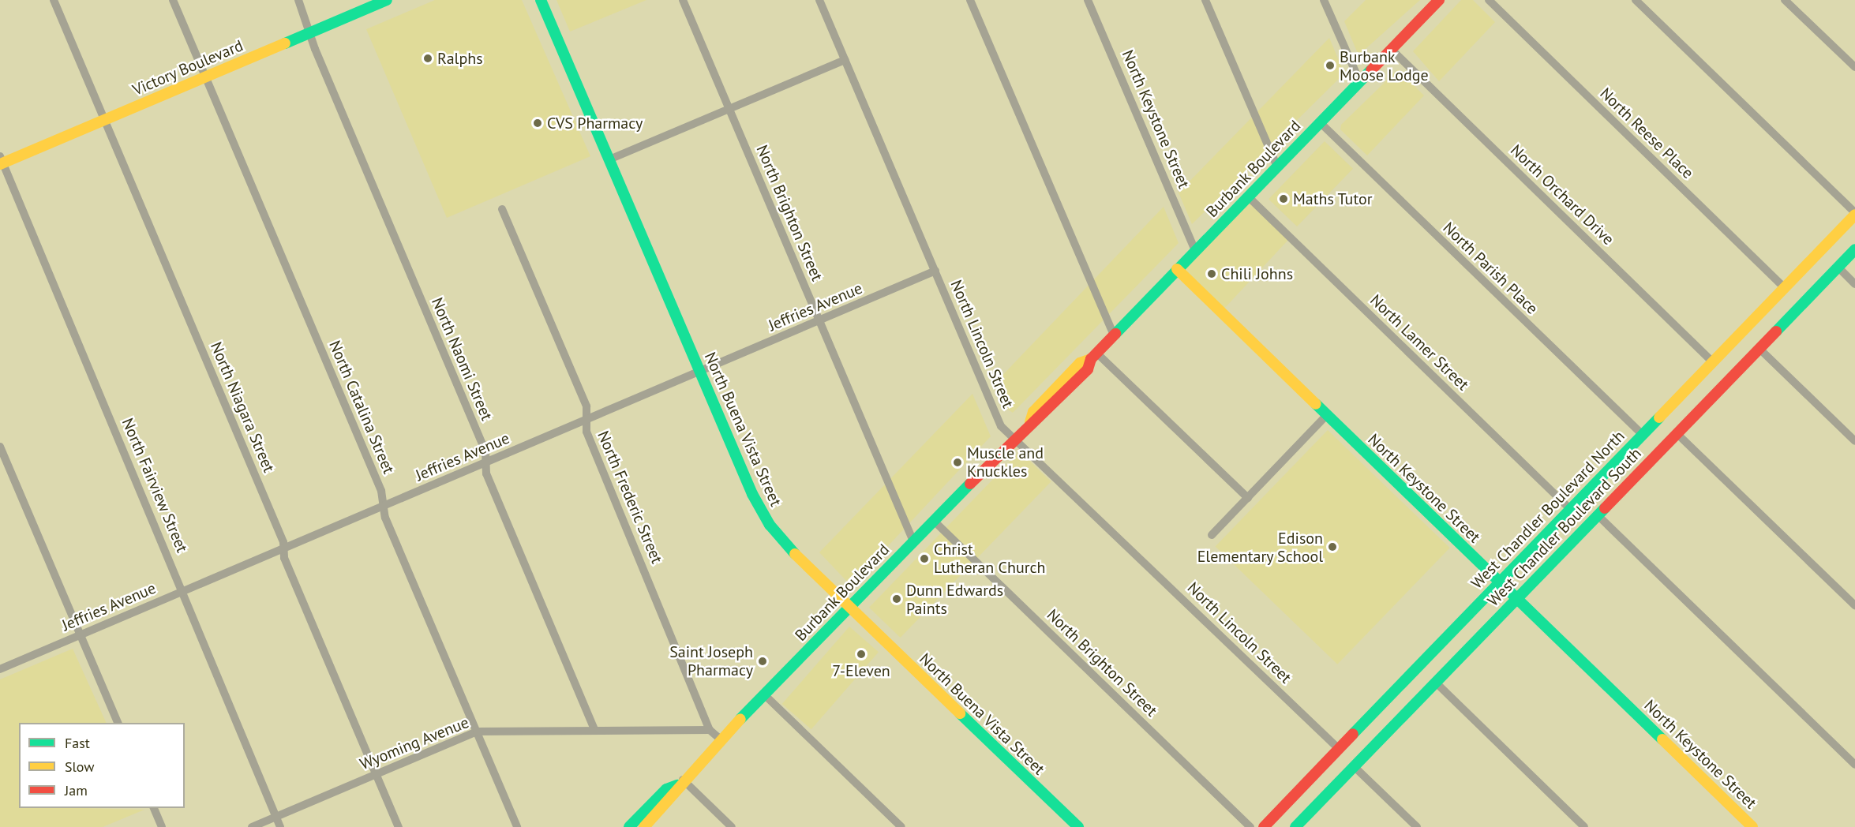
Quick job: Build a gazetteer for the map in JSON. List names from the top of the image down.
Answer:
{
  "streets": {
    "main road": [
      "Victory Boulevard",
      "North Keystone Street",
      "Burbank Boulevard",
      "North Buena Vista Street",
      "West Chandler Boulevard North",
      "West Chandler Boulevard South"
    ],
    "street": [
      "North Reese Place",
      "North Orchard Drive",
      "North Brighton Street",
      "North Parish Place",
      "Jeffries Avenue",
      "North Lamer Street",
      "North Lincoln Street",
      "North Naomi Street",
      "North Niagara Street",
      "North Catalina Street",
      "North Fairview Street",
      "North Frederic Street",
      "Wyoming Avenue"
    ]
  },
  "crossings": [
    ["Victory Boulevard", "North Naomi Street"],
    ["Victory Boulevard", "North Niagara Street"],
    ["Victory Boulevard", "North Catalina Street"],
    ["Victory Boulevard", "North Fairview Street"],
    ["North Keystone Street", "Burbank Boulevard"],
    ["North Keystone Street", "West Chandler Boulevard North"],
    ["North Keystone Street", "West Chandler Boulevard South"],
    ["North Reese Place", "West Chandler Boulevard North"],
    ["Burbank Boulevard", "North Orchard Drive"],
    ["Burbank Boulevard", "North Brighton Street"],
    ["Burbank Boulevard", "North Parish Place"],
    ["Burbank Boulevard", "North Lamer Street"],
    ["Burbank Boulevard", "North Lincoln Street"],
    ["Burbank Boulevard", "North Buena Vista Street"],
    ["Burbank Boulevard", "North Frederic Street"],
    ["North Orchard Drive", "West Chandler Boulevard North"],
    ["North Brighton Street", "Jeffries Avenue"],
    ["North Parish Place", "West Chandler Boulevard North"],
    ["Jeffries Avenue", "North Lincoln Street"],
    ["Jeffries Avenue", "North Naomi Street"],
    ["Jeffries Avenue", "North Niagara Street"],
    ["Jeffries Avenue", "North Catalina Street"],
    ["Jeffries Avenue", "North Buena Vista Street"],
    ["Jeffries Avenue", "North Fairview Street"],
    ["Jeffries Avenue", "North Frederic Street"],
    ["North Lamer Street", "West Chandler Boulevard North"],
    ["North Lincoln Street", "West Chandler Boulevard North"],
    ["North Naomi Street", "Wyoming Avenue"],
    ["North Niagara Street", "Wyoming Avenue"],
    ["North Catalina Street", "Wyoming Avenue"],
    ["North Fairview Street", "Wyoming Avenue"],
    ["North Frederic Street", "Wyoming Avenue"]
  ],
  "places": [
    "Ralphs",
    "Burbank Moose Lodge",
    "CVS Pharmacy",
    "Maths Tutor",
    "Chili Johns",
    "Muscle and Knuckles",
    "Edison Elementary School",
    "Christ Lutheran Church",
    "Dunn Edwards Paints",
    "7-Eleven",
    "Saint Joseph Pharmacy"
  ],
  "legend": ["Fast", "Slow", "Jam"]
}
